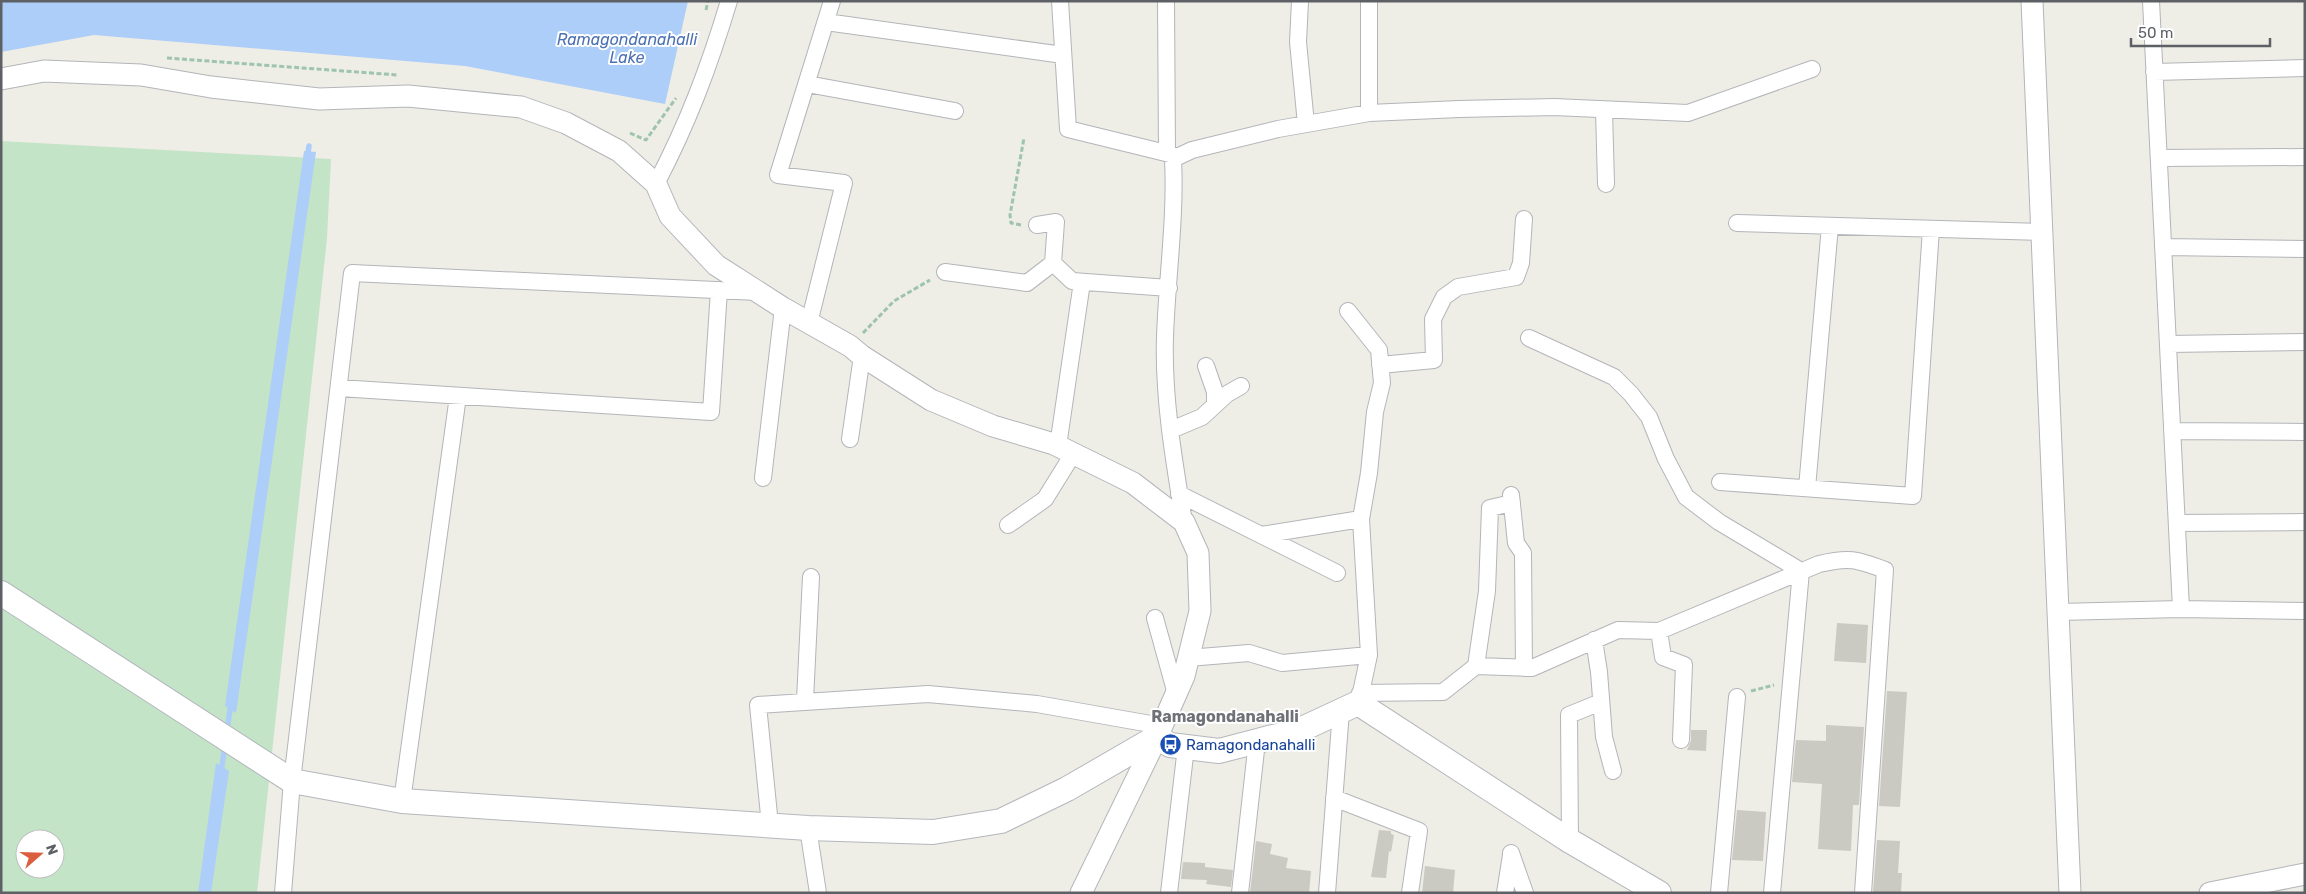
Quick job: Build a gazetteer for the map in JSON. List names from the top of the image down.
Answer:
{
  "districts": ["Ramagondanahalli"],
  "water": ["Ramagondanahalli Lake"],
  "places": {
    "bus stop": ["Ramagondanahalli"]
  },
  "scale_bar": "50 m",
  "north": "right"
}
